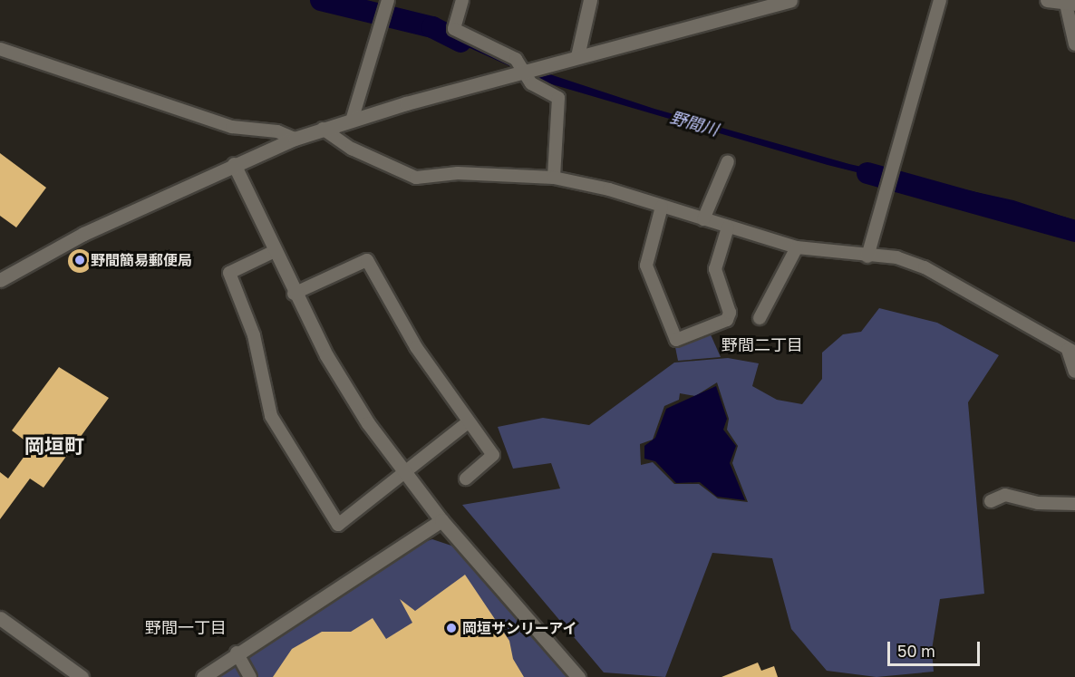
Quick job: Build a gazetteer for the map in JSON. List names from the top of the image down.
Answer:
{
  "districts": ["野間二丁目", "岡垣町", "野間一丁目"],
  "water": ["野間川"],
  "places": ["野間簡易郵便局", "岡垣サンリーアイ"],
  "scale_bar": "50 m"
}
